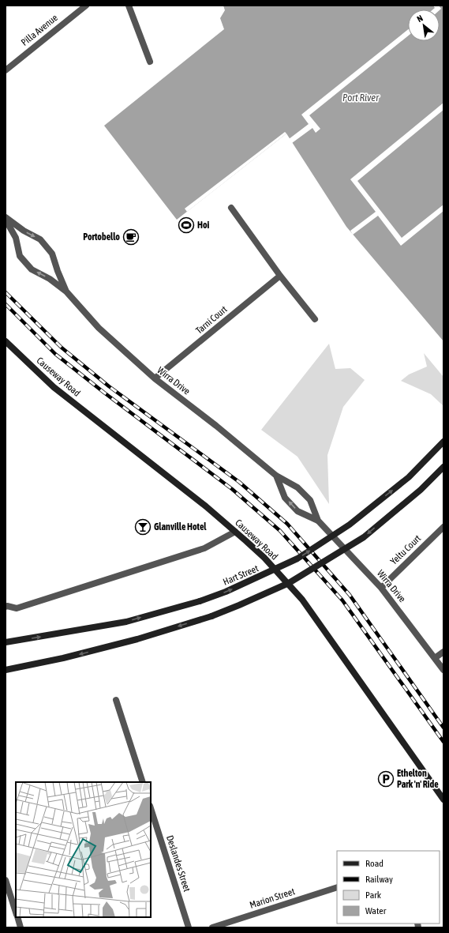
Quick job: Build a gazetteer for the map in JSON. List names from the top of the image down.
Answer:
{
  "streets": {
    "main road": ["Causeway Road", "Hart Street"],
    "street": [
      "Pilla Avenue",
      "Tarni Court",
      "Wirra Drive",
      "Yeltu Court",
      "Deslandes Street",
      "Marion Street"
    ]
  },
  "crossings": [
    ["Tarni Court", "Wirra Drive"],
    ["Wirra Drive", "Yeltu Court"]
  ],
  "water": ["Port River"],
  "places": {
    "sports": ["Hoi"],
    "cafe": ["Portobello"],
    "bar": ["Glanville Hotel"],
    "parking": ["Ethelton Park 'n' Ride"]
  },
  "legend": [
    "Road",
    "Railway",
    "Park",
    "Water"
  ],
  "north": "top left"
}
